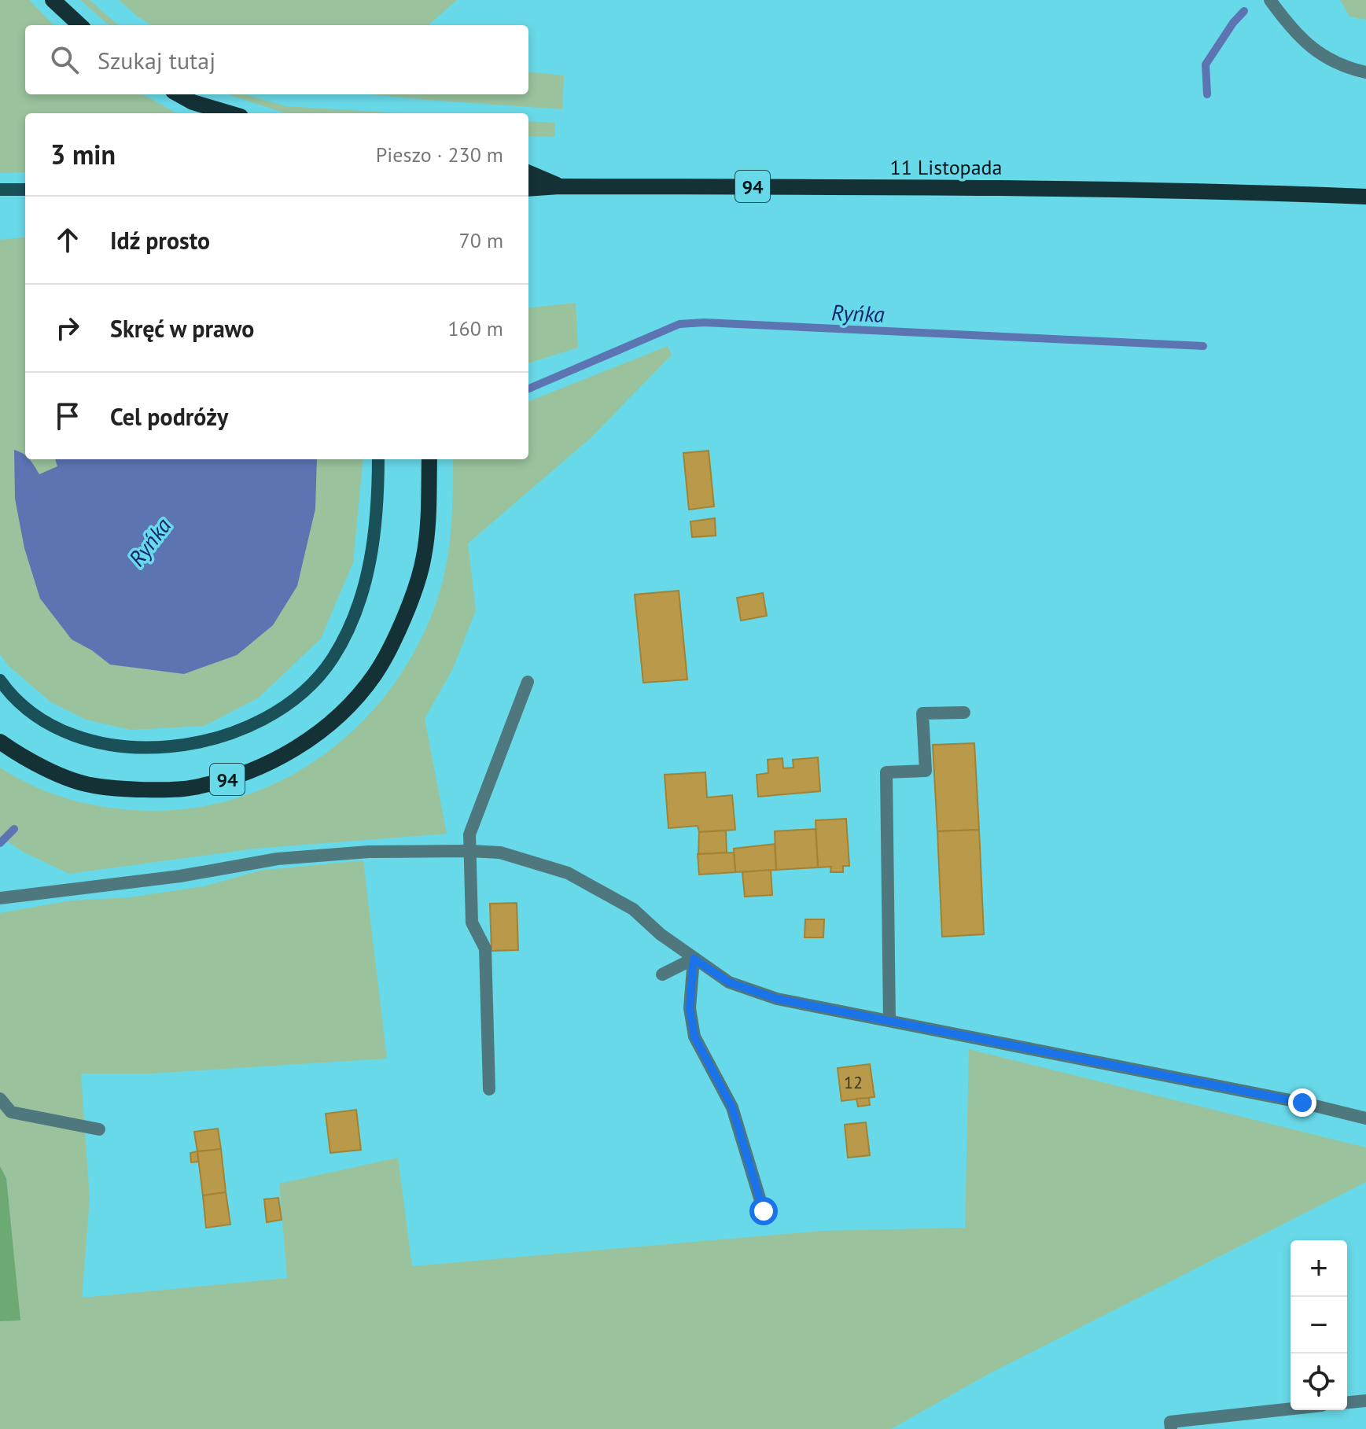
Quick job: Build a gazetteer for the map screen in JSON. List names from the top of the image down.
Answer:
{
  "streets": {
    "main road": ["11 Listopada", "94"]
  },
  "water": ["Ryńka"],
  "house_numbers": ["12"],
  "page": {
    "search": "Szukaj tutaj",
    "heading": ["3 min", "Pieszo · 230 m"],
    "list": [
      ["Idź prosto", "70 m"],
      ["Skręć w prawo", "160 m"],
      "Cel podróży"
    ],
    "map_buttons": ["+", "−"]
  }
}
